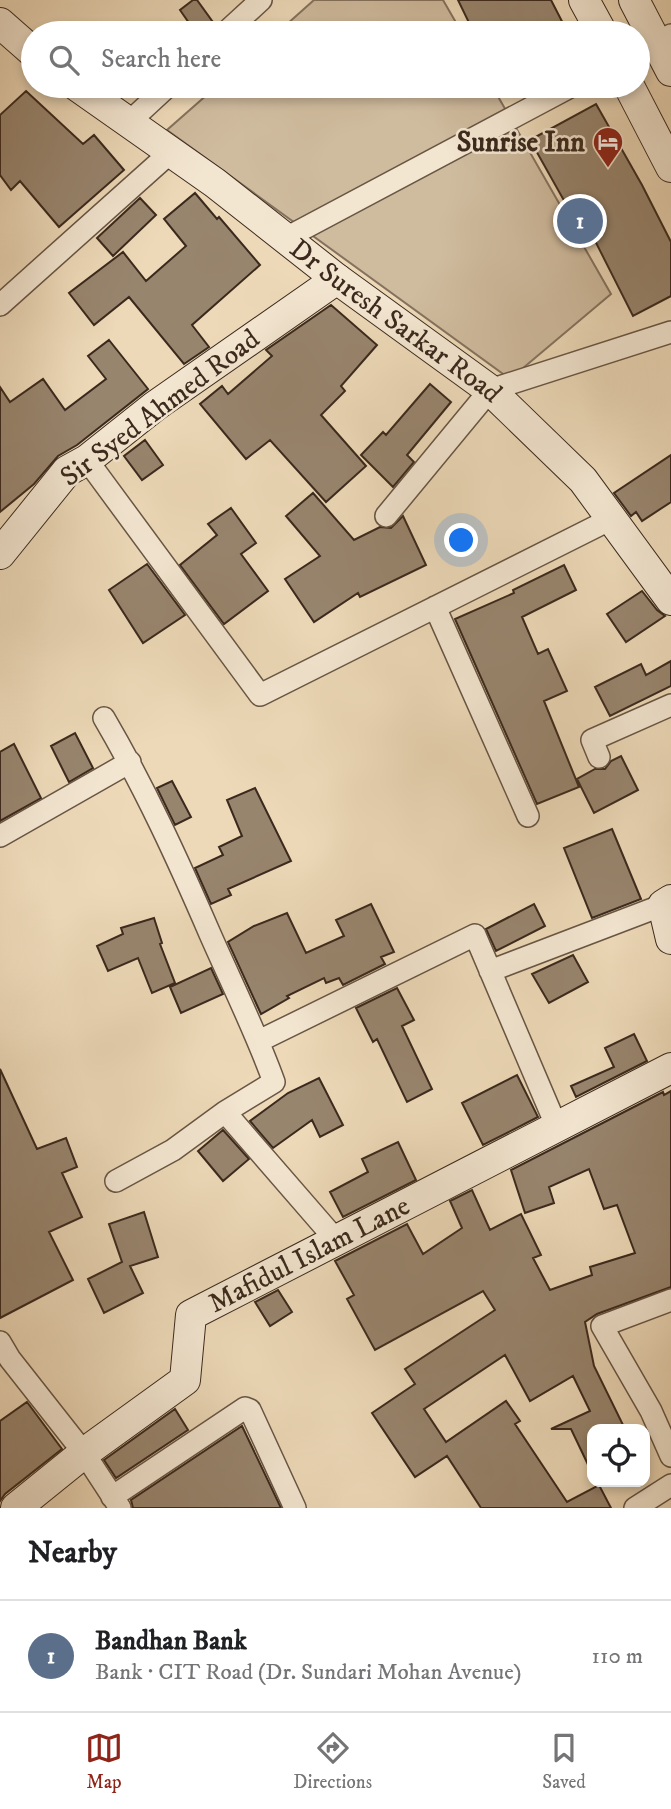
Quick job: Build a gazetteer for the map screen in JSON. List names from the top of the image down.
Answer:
{
  "streets": {
    "street": ["Dr Suresh Sarkar Road", "Sir Syed Ahmed Road", "Mafidul Islam Lane"]
  },
  "crossings": [
    ["Dr Suresh Sarkar Road", "Sir Syed Ahmed Road"]
  ],
  "places": {
    "hotel": ["Sunrise Inn"]
  },
  "page": {
    "search": "Search here",
    "pins": "1",
    "heading": "Nearby",
    "list": [
      {
        "mark": "1",
        "name": "Bandhan Bank",
        "note": "Bank · CIT Road (Dr. Sundari Mohan Avenue)",
        "value": "110 m"
      }
    ],
    "nav": ["Map", "Directions", "Saved"]
  }
}
